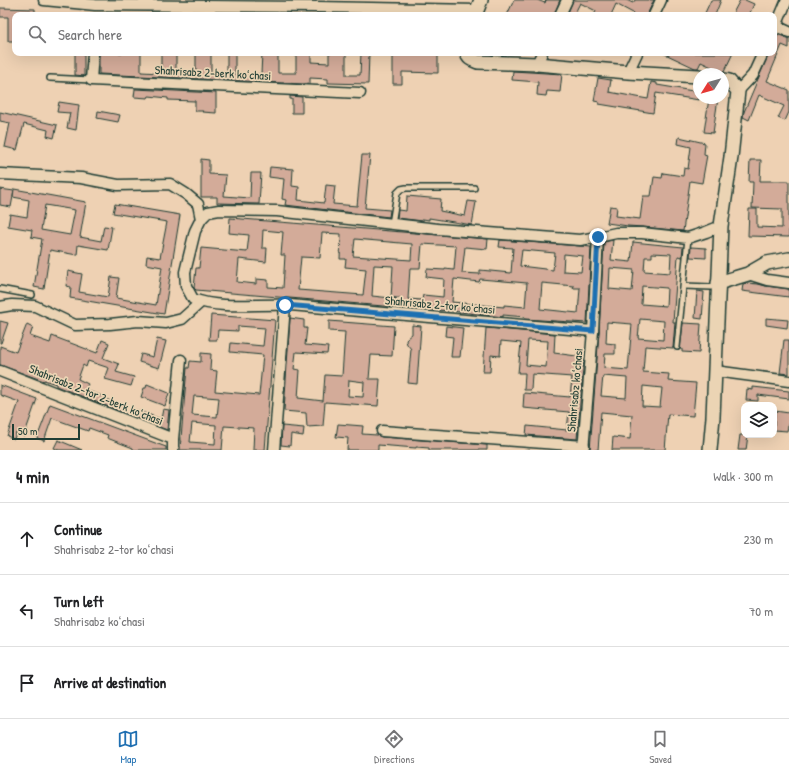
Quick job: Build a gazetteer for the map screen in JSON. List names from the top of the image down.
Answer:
{
  "streets": {
    "street": [
      "Shahrisabz 2-berk koʻchasi",
      "Shahrisabz 2-tor koʻchasi",
      "Shahrisabz koʻchasi",
      "Shahrisabz 2-tor 2-berk koʻchasi"
    ]
  },
  "crossings": [
    ["Shahrisabz 2-tor koʻchasi", "Shahrisabz koʻchasi"]
  ],
  "scale_bar": "50 m",
  "north": "bottom left",
  "page": {
    "search": "Search here",
    "scale": "50 m",
    "heading": ["4 min", "Walk · 300 m"],
    "list": [
      ["Continue", "Shahrisabz 2-tor koʻchasi", "230 m"],
      ["Turn left", "Shahrisabz koʻchasi", "70 m"],
      "Arrive at destination"
    ],
    "nav": ["Map", "Directions", "Saved"]
  }
}
